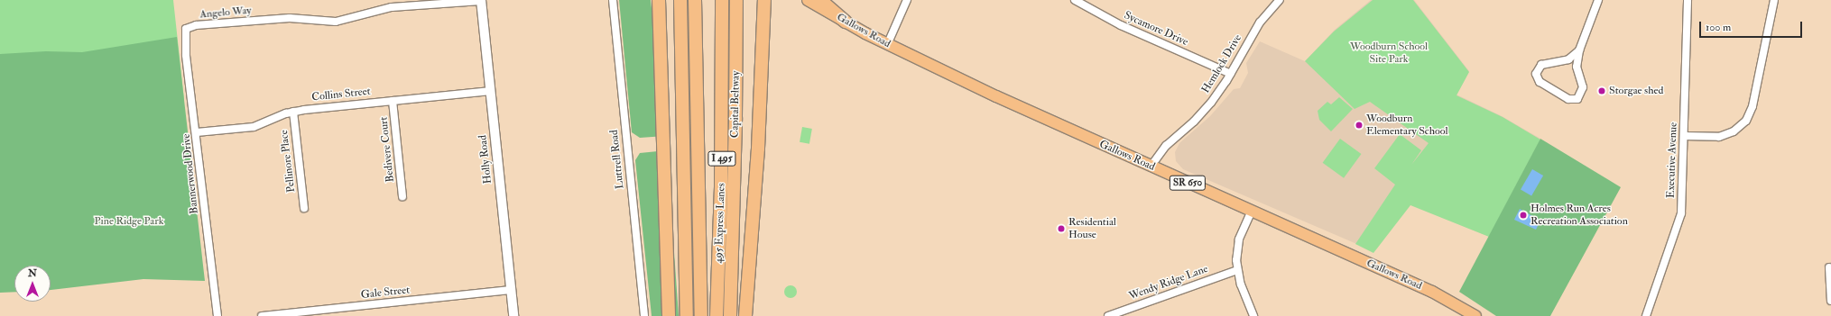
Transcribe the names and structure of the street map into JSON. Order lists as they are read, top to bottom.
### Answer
{
  "streets": {
    "highway": ["Capital Beltway", "I 495", "495 Express Lanes"],
    "main road": ["Gallows Road", "SR 650"],
    "street": [
      "Angelo Way",
      "Sycamore Drive",
      "Hemlock Drive",
      "Collins Street",
      "Bedivere Court",
      "Holly Road",
      "Luttrell Road",
      "Executive Avenue",
      "Pellinore Place",
      "Bannerwood Drive",
      "Wendy Ridge Lane",
      "Gale Street"
    ]
  },
  "crossings": [
    ["Angelo Way", "Holly Road"],
    ["Angelo Way", "Bannerwood Drive"],
    ["Sycamore Drive", "Hemlock Drive"],
    ["Gallows Road", "Hemlock Drive"],
    ["Collins Street", "Bedivere Court"],
    ["Collins Street", "Holly Road"],
    ["Collins Street", "Pellinore Place"],
    ["Collins Street", "Bannerwood Drive"],
    ["Holly Road", "Gale Street"]
  ],
  "parks": ["Woodburn School Site Park", "Pine Ridge Park"],
  "places": [
    "Storgae shed",
    "Woodburn Elementary School",
    "Holmes Run Acres Recreation Association",
    "Residential House"
  ],
  "scale_bar": "100 m",
  "north": "top"
}
